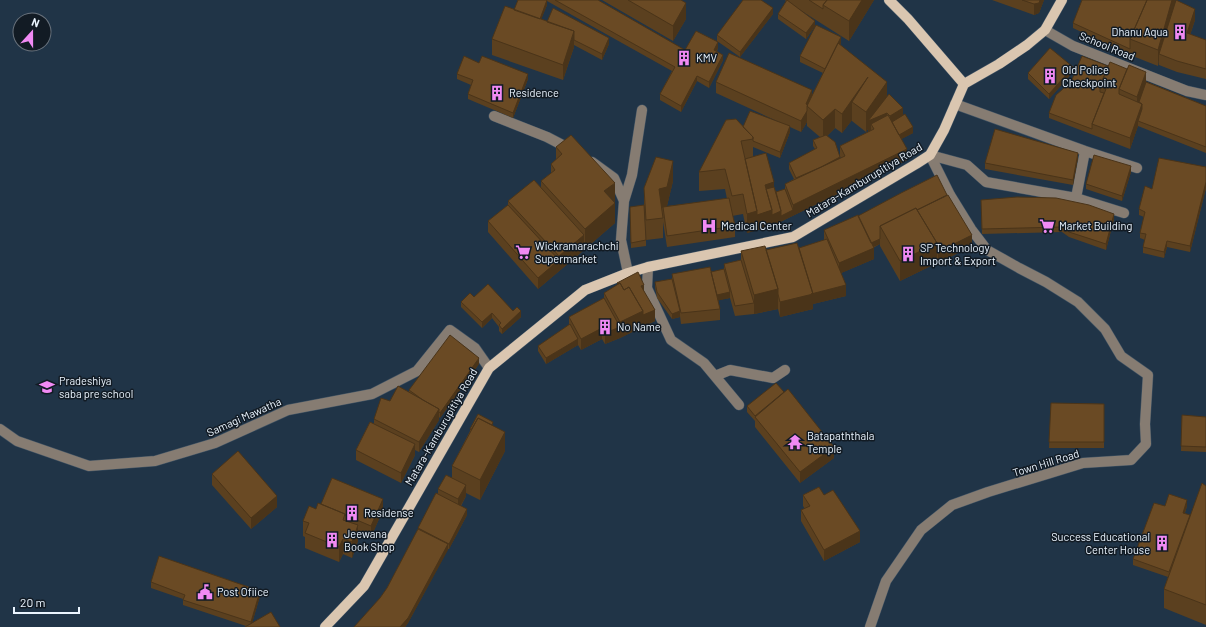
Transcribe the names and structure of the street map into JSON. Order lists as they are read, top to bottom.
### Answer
{
  "streets": {
    "main road": ["Matara-Kamburupitiya Road"],
    "street": ["School Road", "Samagi Mawatha", "Town Hill Road"]
  },
  "crossings": [
    ["Matara-Kamburupitiya Road", "Samagi Mawatha"],
    ["Matara-Kamburupitiya Road", "Town Hill Road"]
  ],
  "places": {
    "building": [
      "Dhanu Aqua",
      "KMV",
      "Old Police Checkpoint",
      "Residence",
      "SP Technology Import & Export",
      "No Name",
      "Residense",
      "Jeewana Book Shop",
      "Success Educational Center House"
    ],
    "hospital": ["Medical Center"],
    "supermarket": ["Market Building", "Wickramarachchi Supermarket"],
    "school or university": ["Pradeshiya saba pre school"],
    "temple": ["Batapaththala Temple"],
    "public building": ["Post Ofiice"]
  },
  "scale_bar": "20 m",
  "north": "top"
}
